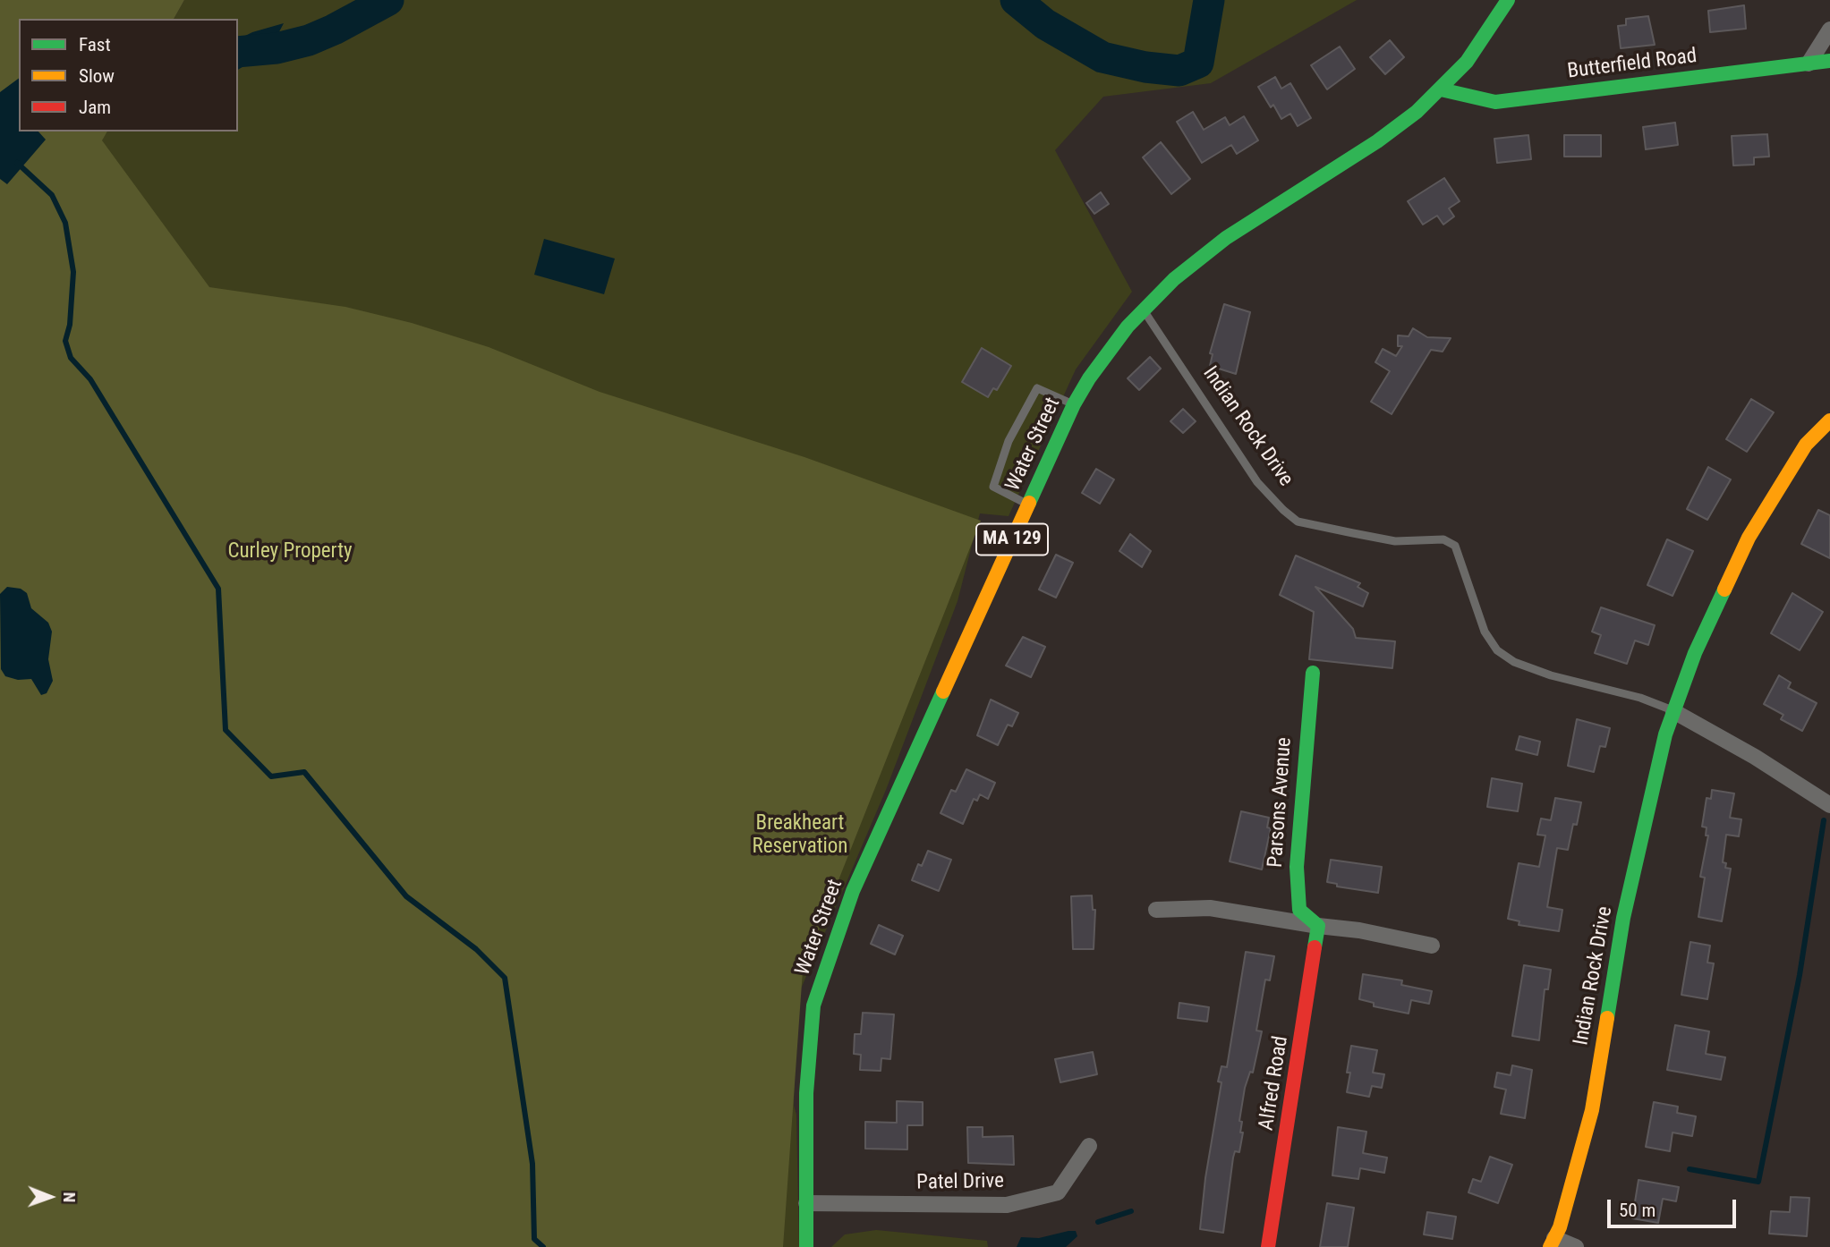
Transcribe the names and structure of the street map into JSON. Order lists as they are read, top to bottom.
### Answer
{
  "streets": {
    "street": [
      "Butterfield Road",
      "Indian Rock Drive",
      "Water Street",
      "MA 129",
      "Parsons Avenue",
      "Alfred Road",
      "Patel Drive"
    ]
  },
  "crossings": [
    ["Butterfield Road", "Water Street"],
    ["Indian Rock Drive", "Water Street"],
    ["Water Street", "Patel Drive"],
    ["Parsons Avenue", "Alfred Road"]
  ],
  "parks": ["Curley Property", "Breakheart Reservation"],
  "legend": ["Fast", "Slow", "Jam"],
  "scale_bar": "50 m",
  "north": "right"
}
